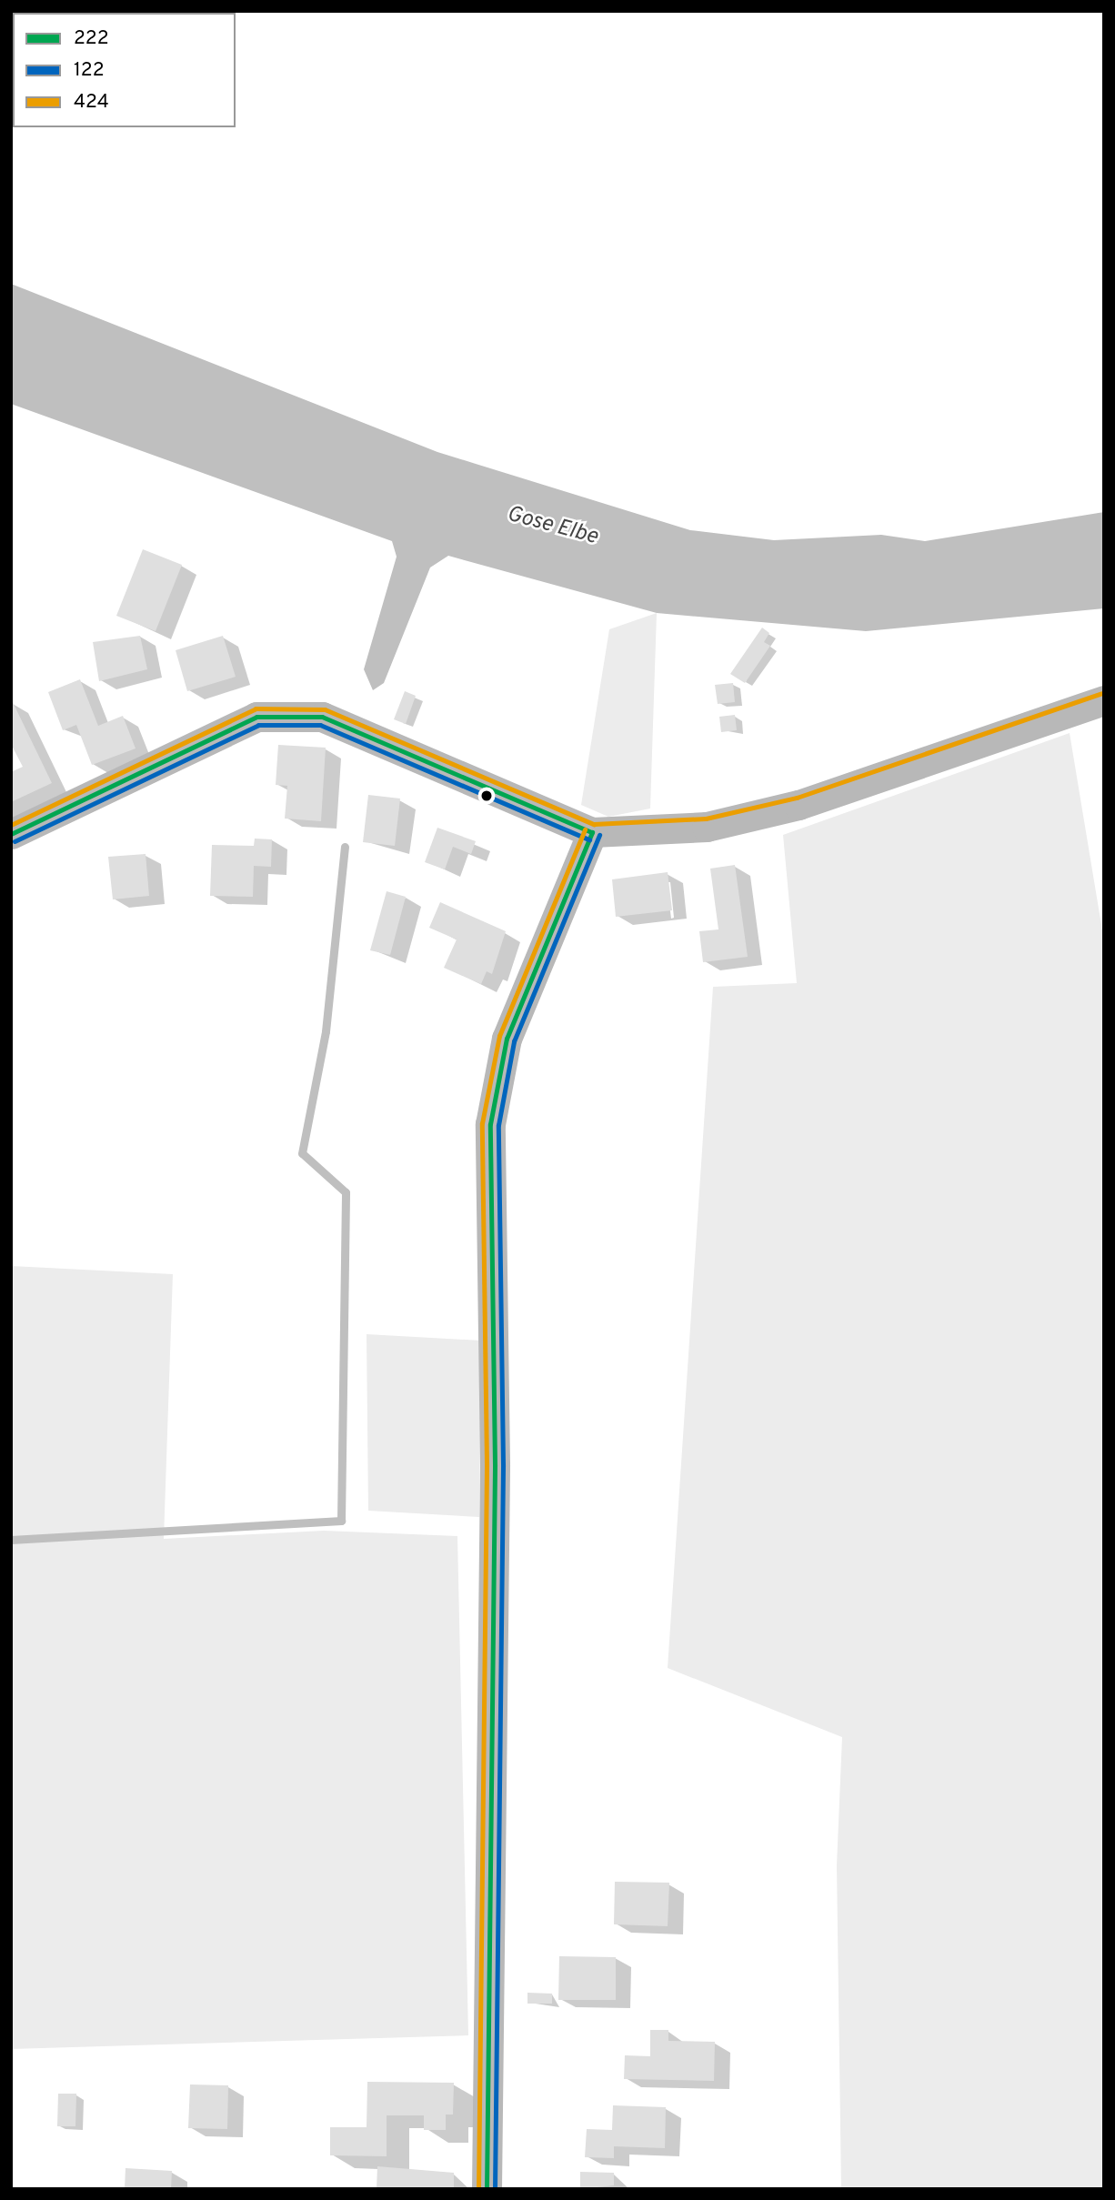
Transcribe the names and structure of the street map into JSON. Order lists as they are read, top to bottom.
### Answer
{
  "water": ["Gose Elbe"],
  "lines": ["transit line 424", "transit line 222", "transit line 122"],
  "legend": ["222", "122", "424"]
}
